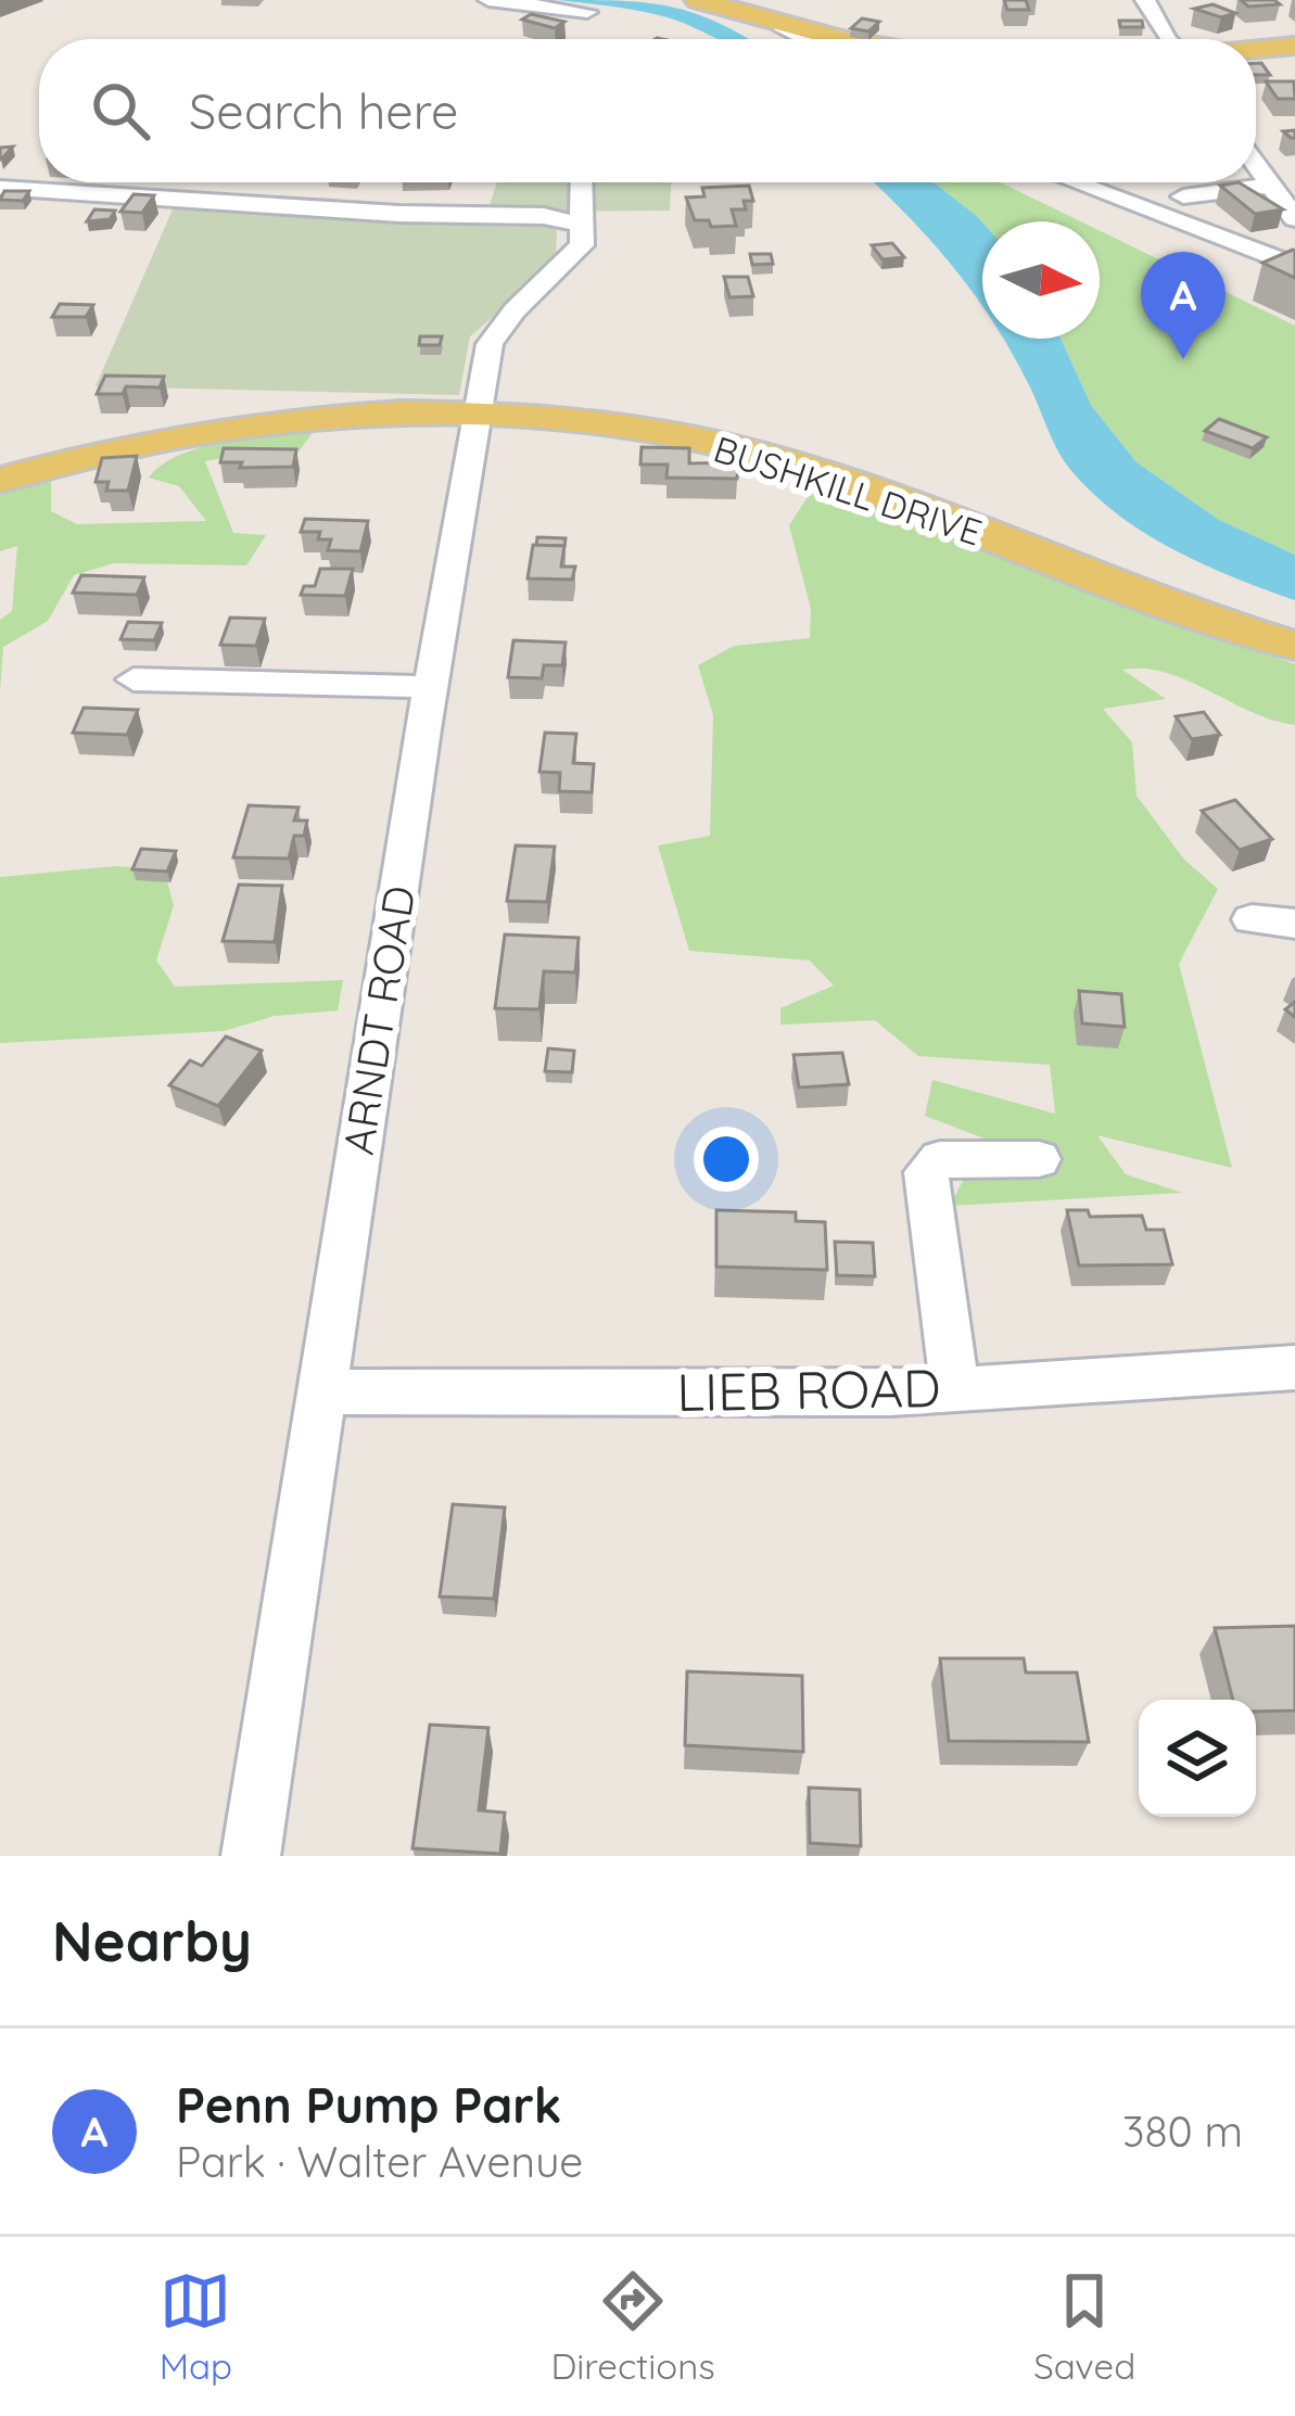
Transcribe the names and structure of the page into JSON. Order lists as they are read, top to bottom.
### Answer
{
  "streets": {
    "main road": ["BUSHKILL DRIVE"],
    "street": ["ARNDT ROAD", "LIEB ROAD"]
  },
  "crossings": [
    ["BUSHKILL DRIVE", "ARNDT ROAD"],
    ["ARNDT ROAD", "LIEB ROAD"]
  ],
  "north": "right",
  "page": {
    "search": "Search here",
    "pins": "A",
    "heading": "Nearby",
    "list": [
      {
        "mark": "A",
        "name": "Penn Pump Park",
        "note": "Park · Walter Avenue",
        "value": "380 m"
      }
    ],
    "nav": ["Map", "Directions", "Saved"]
  }
}
